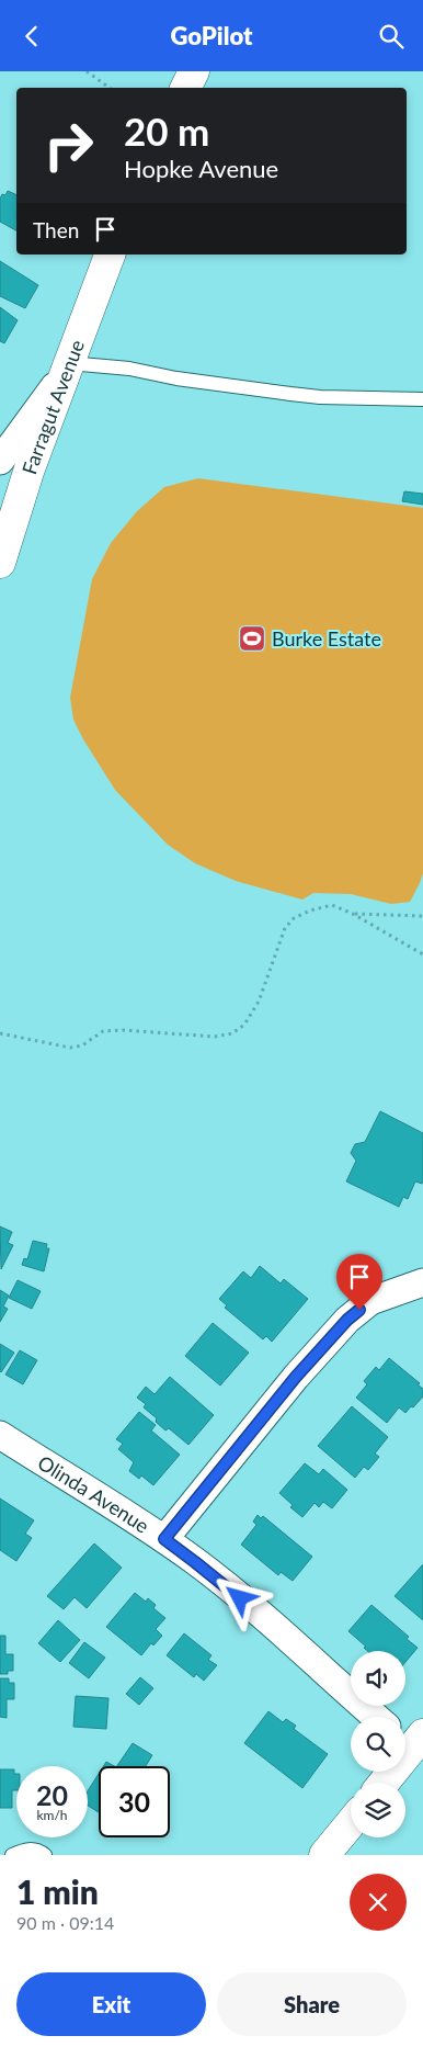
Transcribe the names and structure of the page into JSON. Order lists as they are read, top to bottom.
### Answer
{
  "streets": {
    "main road": ["Farragut Avenue"],
    "street": ["Olinda Avenue"]
  },
  "places": {
    "sports": ["Burke Estate"]
  },
  "page": {
    "header": "GoPilot",
    "turn": ["20 m", "Hopke Avenue"],
    "then": "Then",
    "speed": "20 km/h",
    "limit": "30",
    "heading": ["1 min", "90 m · 09:14"],
    "buttons": ["Exit", "Share"]
  }
}
